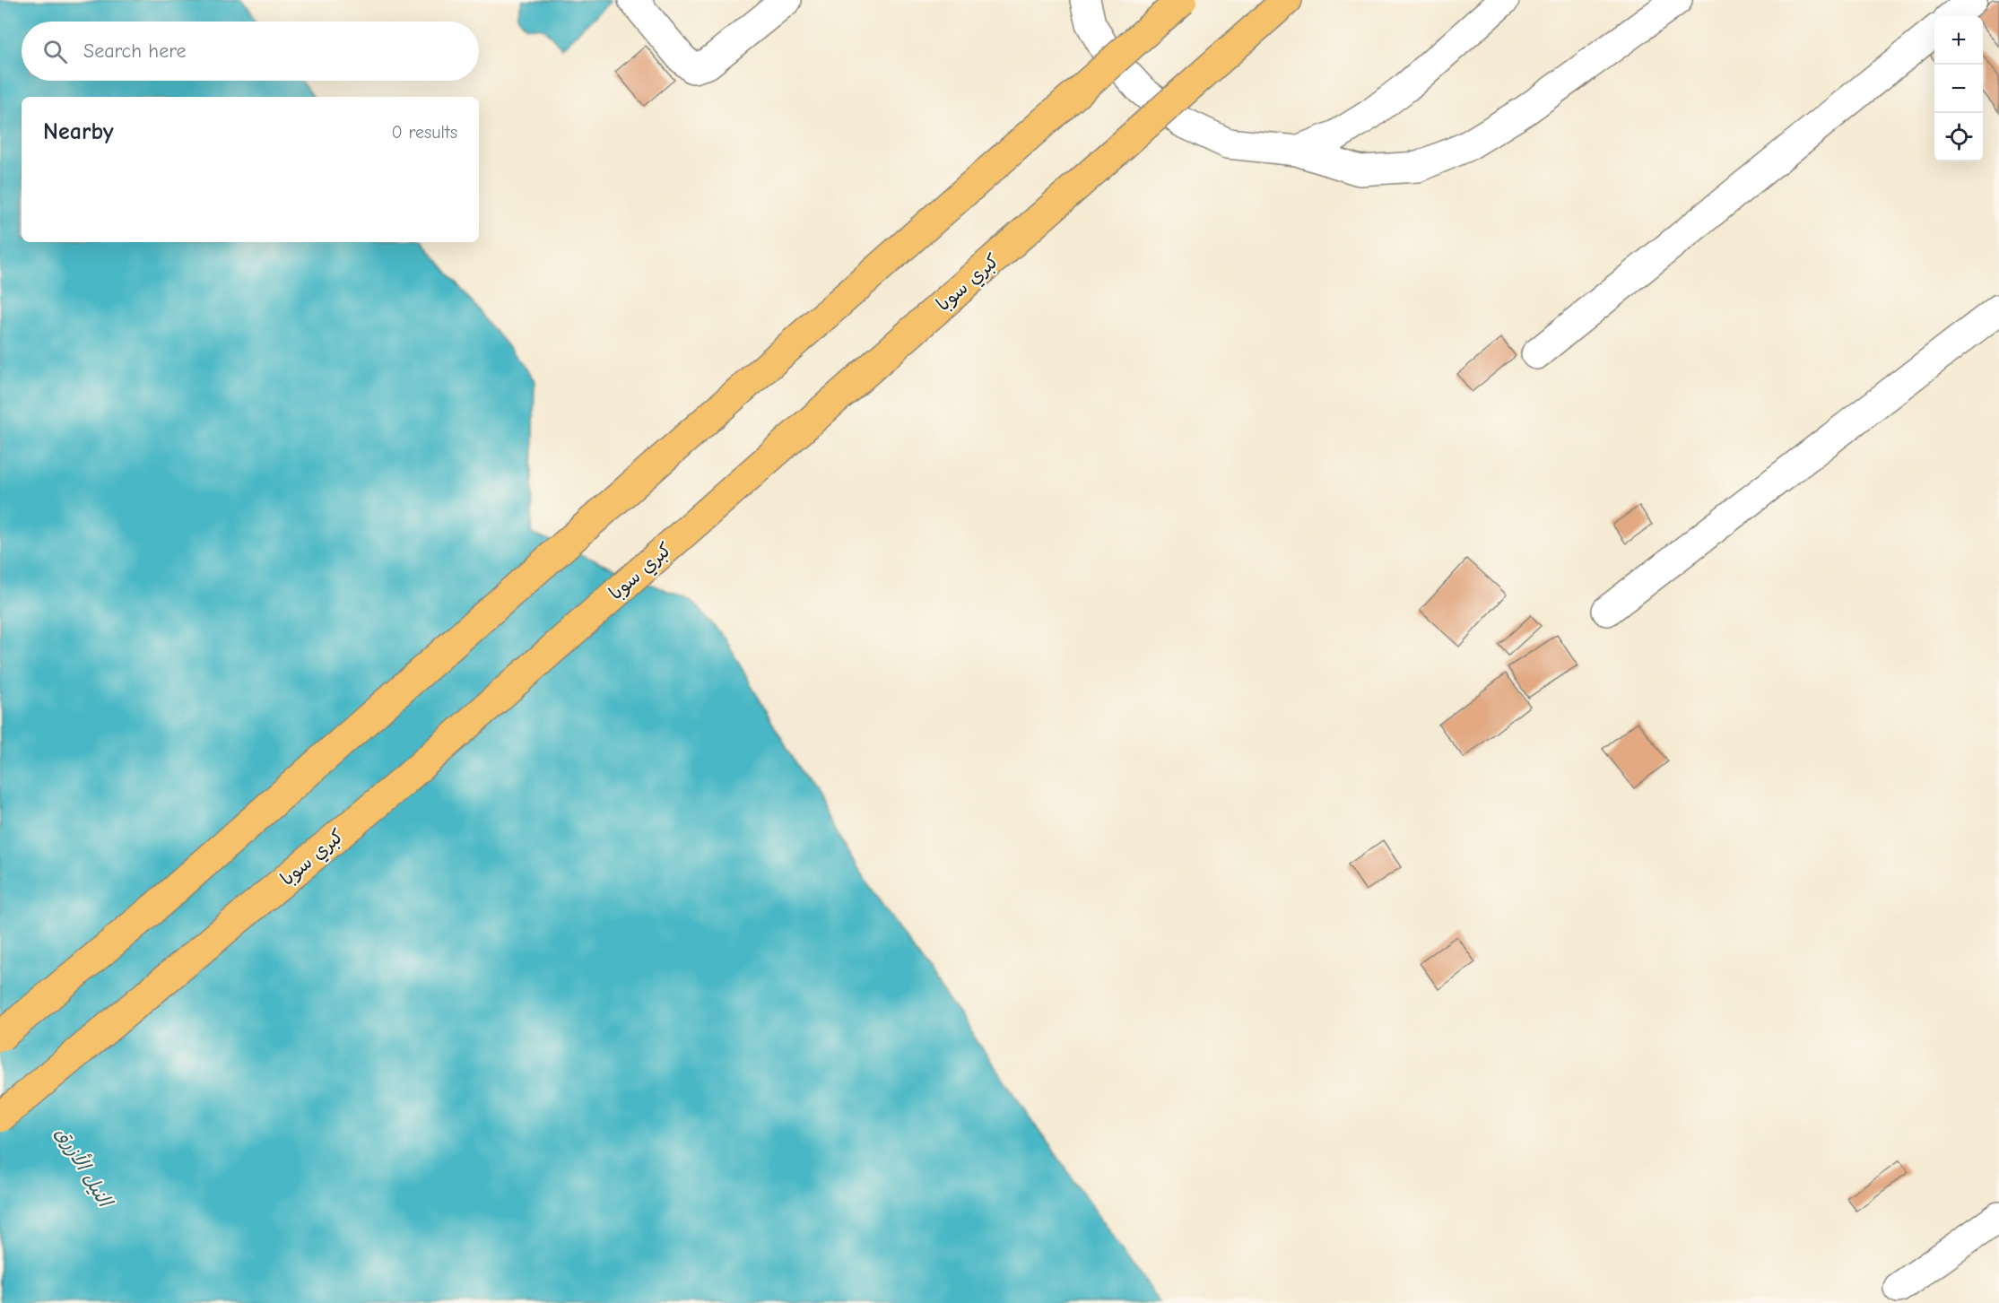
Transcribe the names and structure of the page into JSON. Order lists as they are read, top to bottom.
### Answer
{
  "streets": {
    "highway": ["كبري سوبا"]
  },
  "water": ["النيل الأزرق"],
  "page": {
    "map_buttons": ["+", "−"],
    "search": "Search here",
    "heading": ["Nearby", "0 results"]
  }
}
